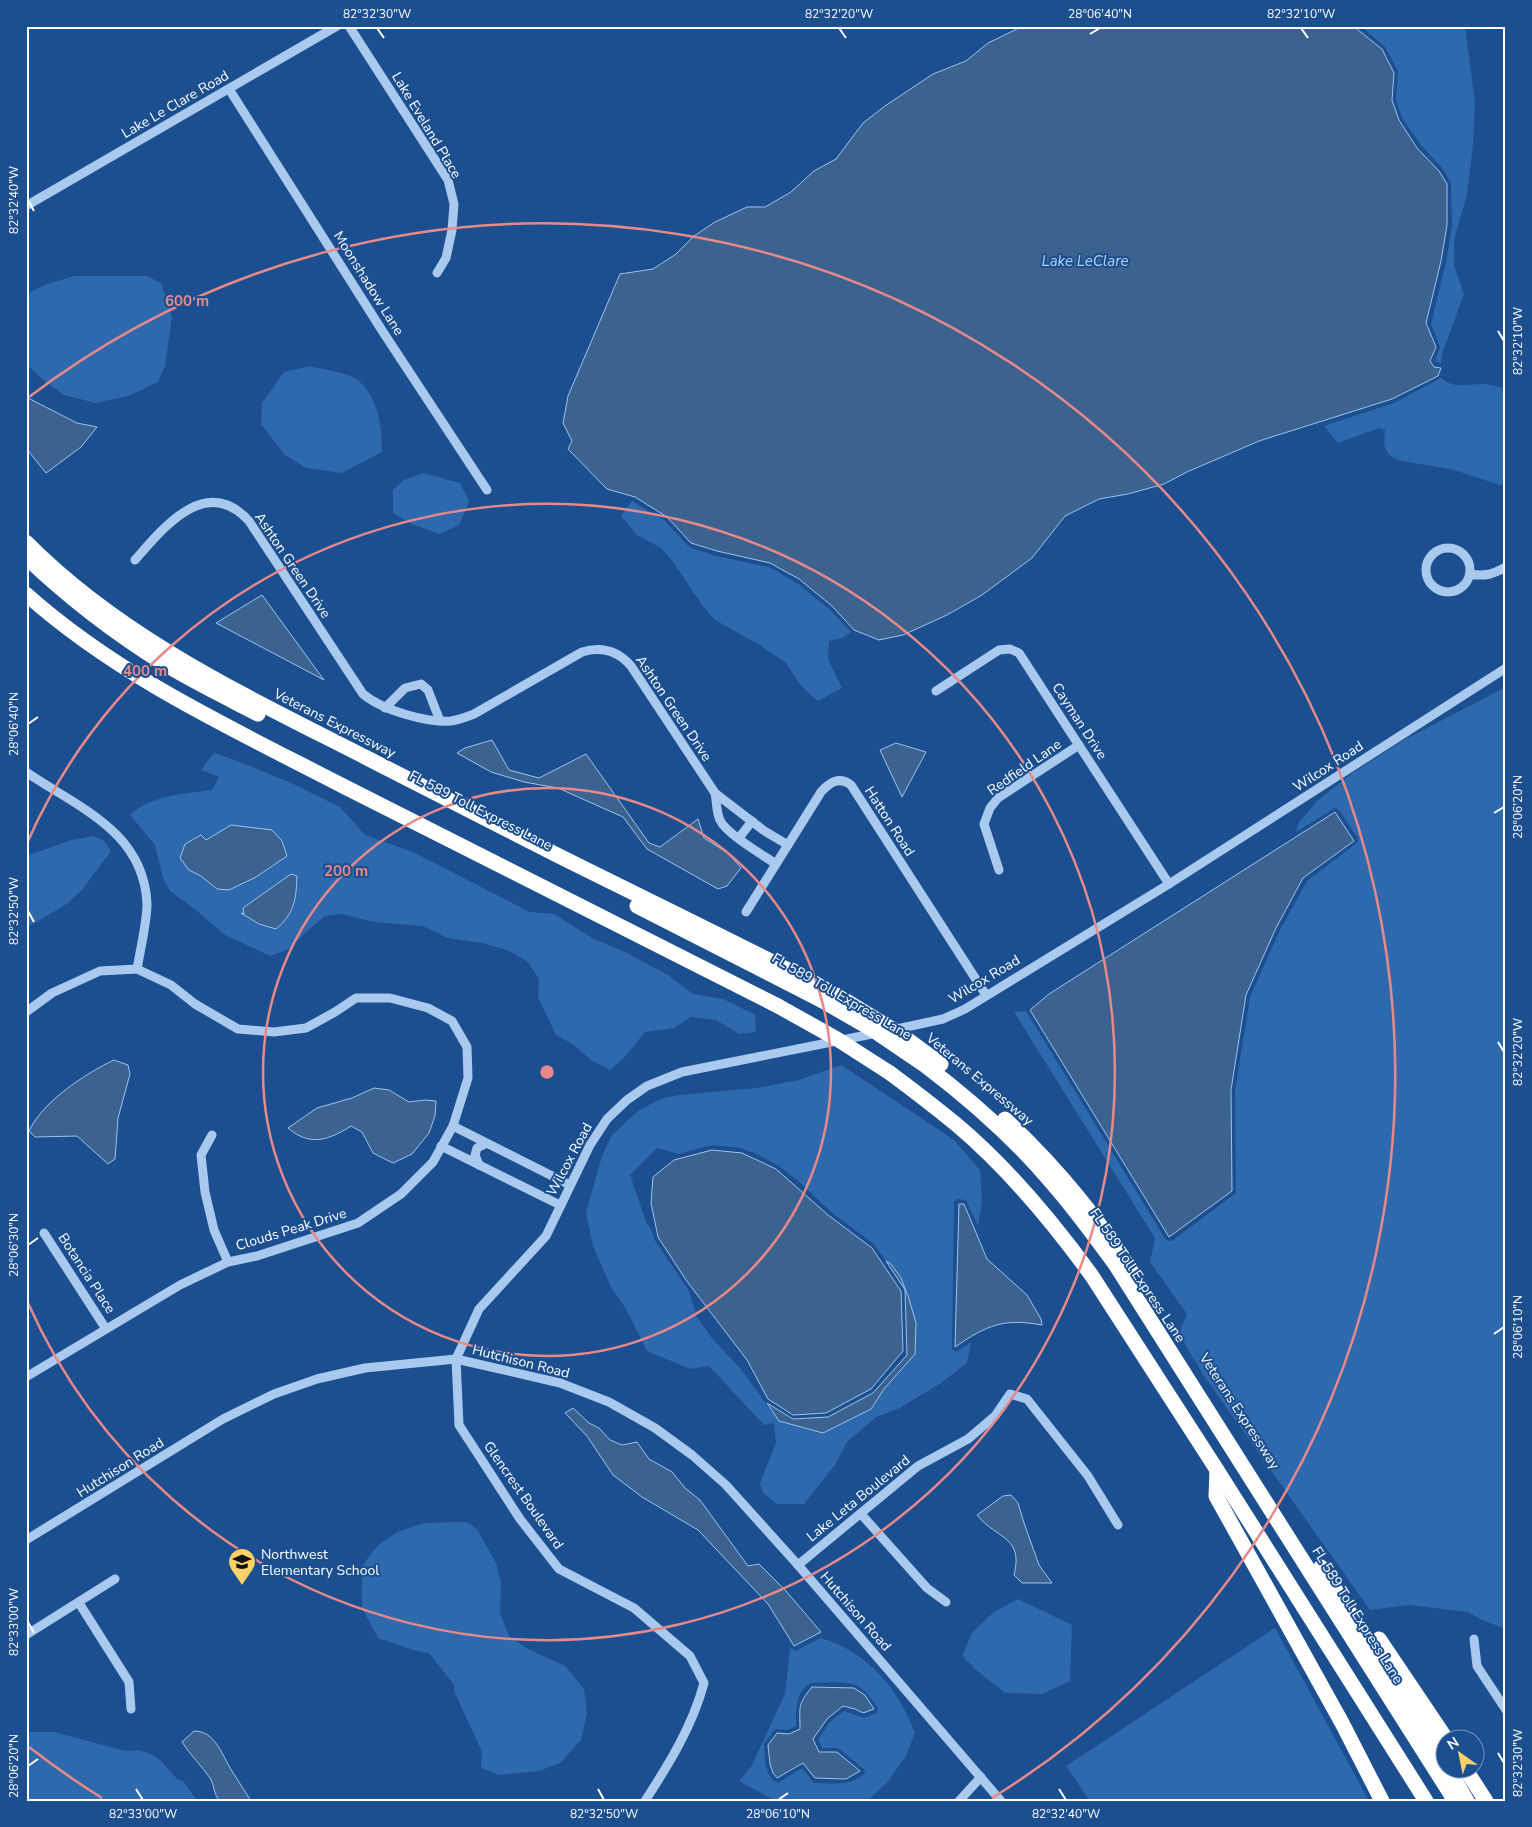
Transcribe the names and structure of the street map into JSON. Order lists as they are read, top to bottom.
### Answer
{
  "streets": {
    "highway": ["Veterans Expressway", "FL 589 Toll Express Lane"],
    "street": [
      "Lake Le Clare Road",
      "Lake Eveland Place",
      "Moonshadow Lane",
      "Ashton Green Drive",
      "Cayman Drive",
      "Wilcox Road",
      "Redfield Lane",
      "Hatton Road",
      "Clouds Peak Drive",
      "Botancia Place",
      "Hutchison Road",
      "Glencrest Boulevard",
      "Lake Leta Boulevard"
    ]
  },
  "crossings": [
    ["Lake Le Clare Road", "Moonshadow Lane"],
    ["Ashton Green Drive", "Hatton Road"],
    ["Cayman Drive", "Wilcox Road"],
    ["Cayman Drive", "Redfield Lane"],
    ["Veterans Expressway", "FL 589 Toll Express Lane"],
    ["Wilcox Road", "Hatton Road"],
    ["Wilcox Road", "Hutchison Road"],
    ["Wilcox Road", "Glencrest Boulevard"],
    ["Clouds Peak Drive", "Botancia Place"],
    ["Hutchison Road", "Glencrest Boulevard"],
    ["Hutchison Road", "Lake Leta Boulevard"]
  ],
  "water": ["Lake LeClare"],
  "places": {
    "school or university": ["Northwest Elementary School"]
  },
  "north": "top left",
  "coordinates": [
    "82°32'30\"W",
    "82°32'20\"W",
    "28°06'40\"N",
    "82°32'10\"W",
    "82°32'40\"W",
    "28°06'20\"N",
    "82°32'50\"W",
    "28°06'30\"N",
    "28°06'10\"N",
    "82°33'00\"W"
  ],
  "rings": ["600 m", "400 m", "200 m"]
}
